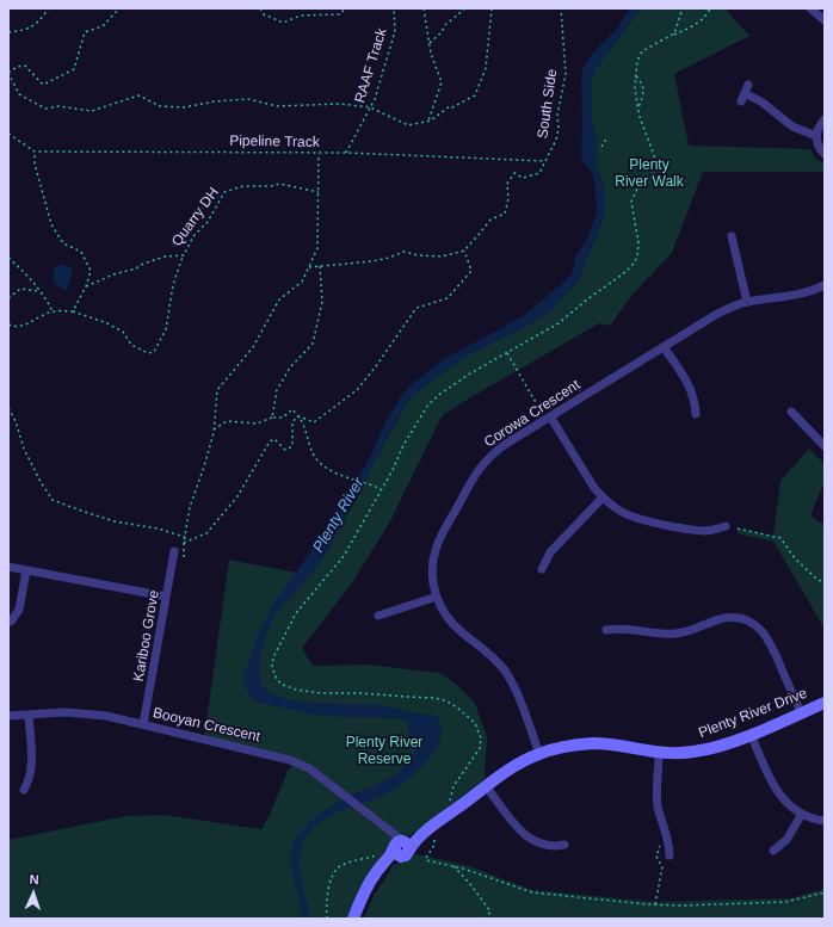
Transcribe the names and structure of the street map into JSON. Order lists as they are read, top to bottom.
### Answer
{
  "streets": {
    "street": [
      "Corowa Crescent",
      "Kariboo Grove",
      "Plenty River Drive",
      "Booyan Crescent"
    ],
    "path": [
      "RAAF Track",
      "South Side",
      "Pipeline Track",
      "Quarry DH"
    ]
  },
  "crossings": [
    ["RAAF Track", "Pipeline Track"],
    ["South Side", "Pipeline Track"],
    ["Corowa Crescent", "Plenty River Drive"],
    ["Kariboo Grove", "Booyan Crescent"],
    ["Plenty River Drive", "Booyan Crescent"]
  ],
  "water": ["Plenty River"],
  "parks": ["Plenty River Walk", "Plenty River Reserve"],
  "north": "top"
}
